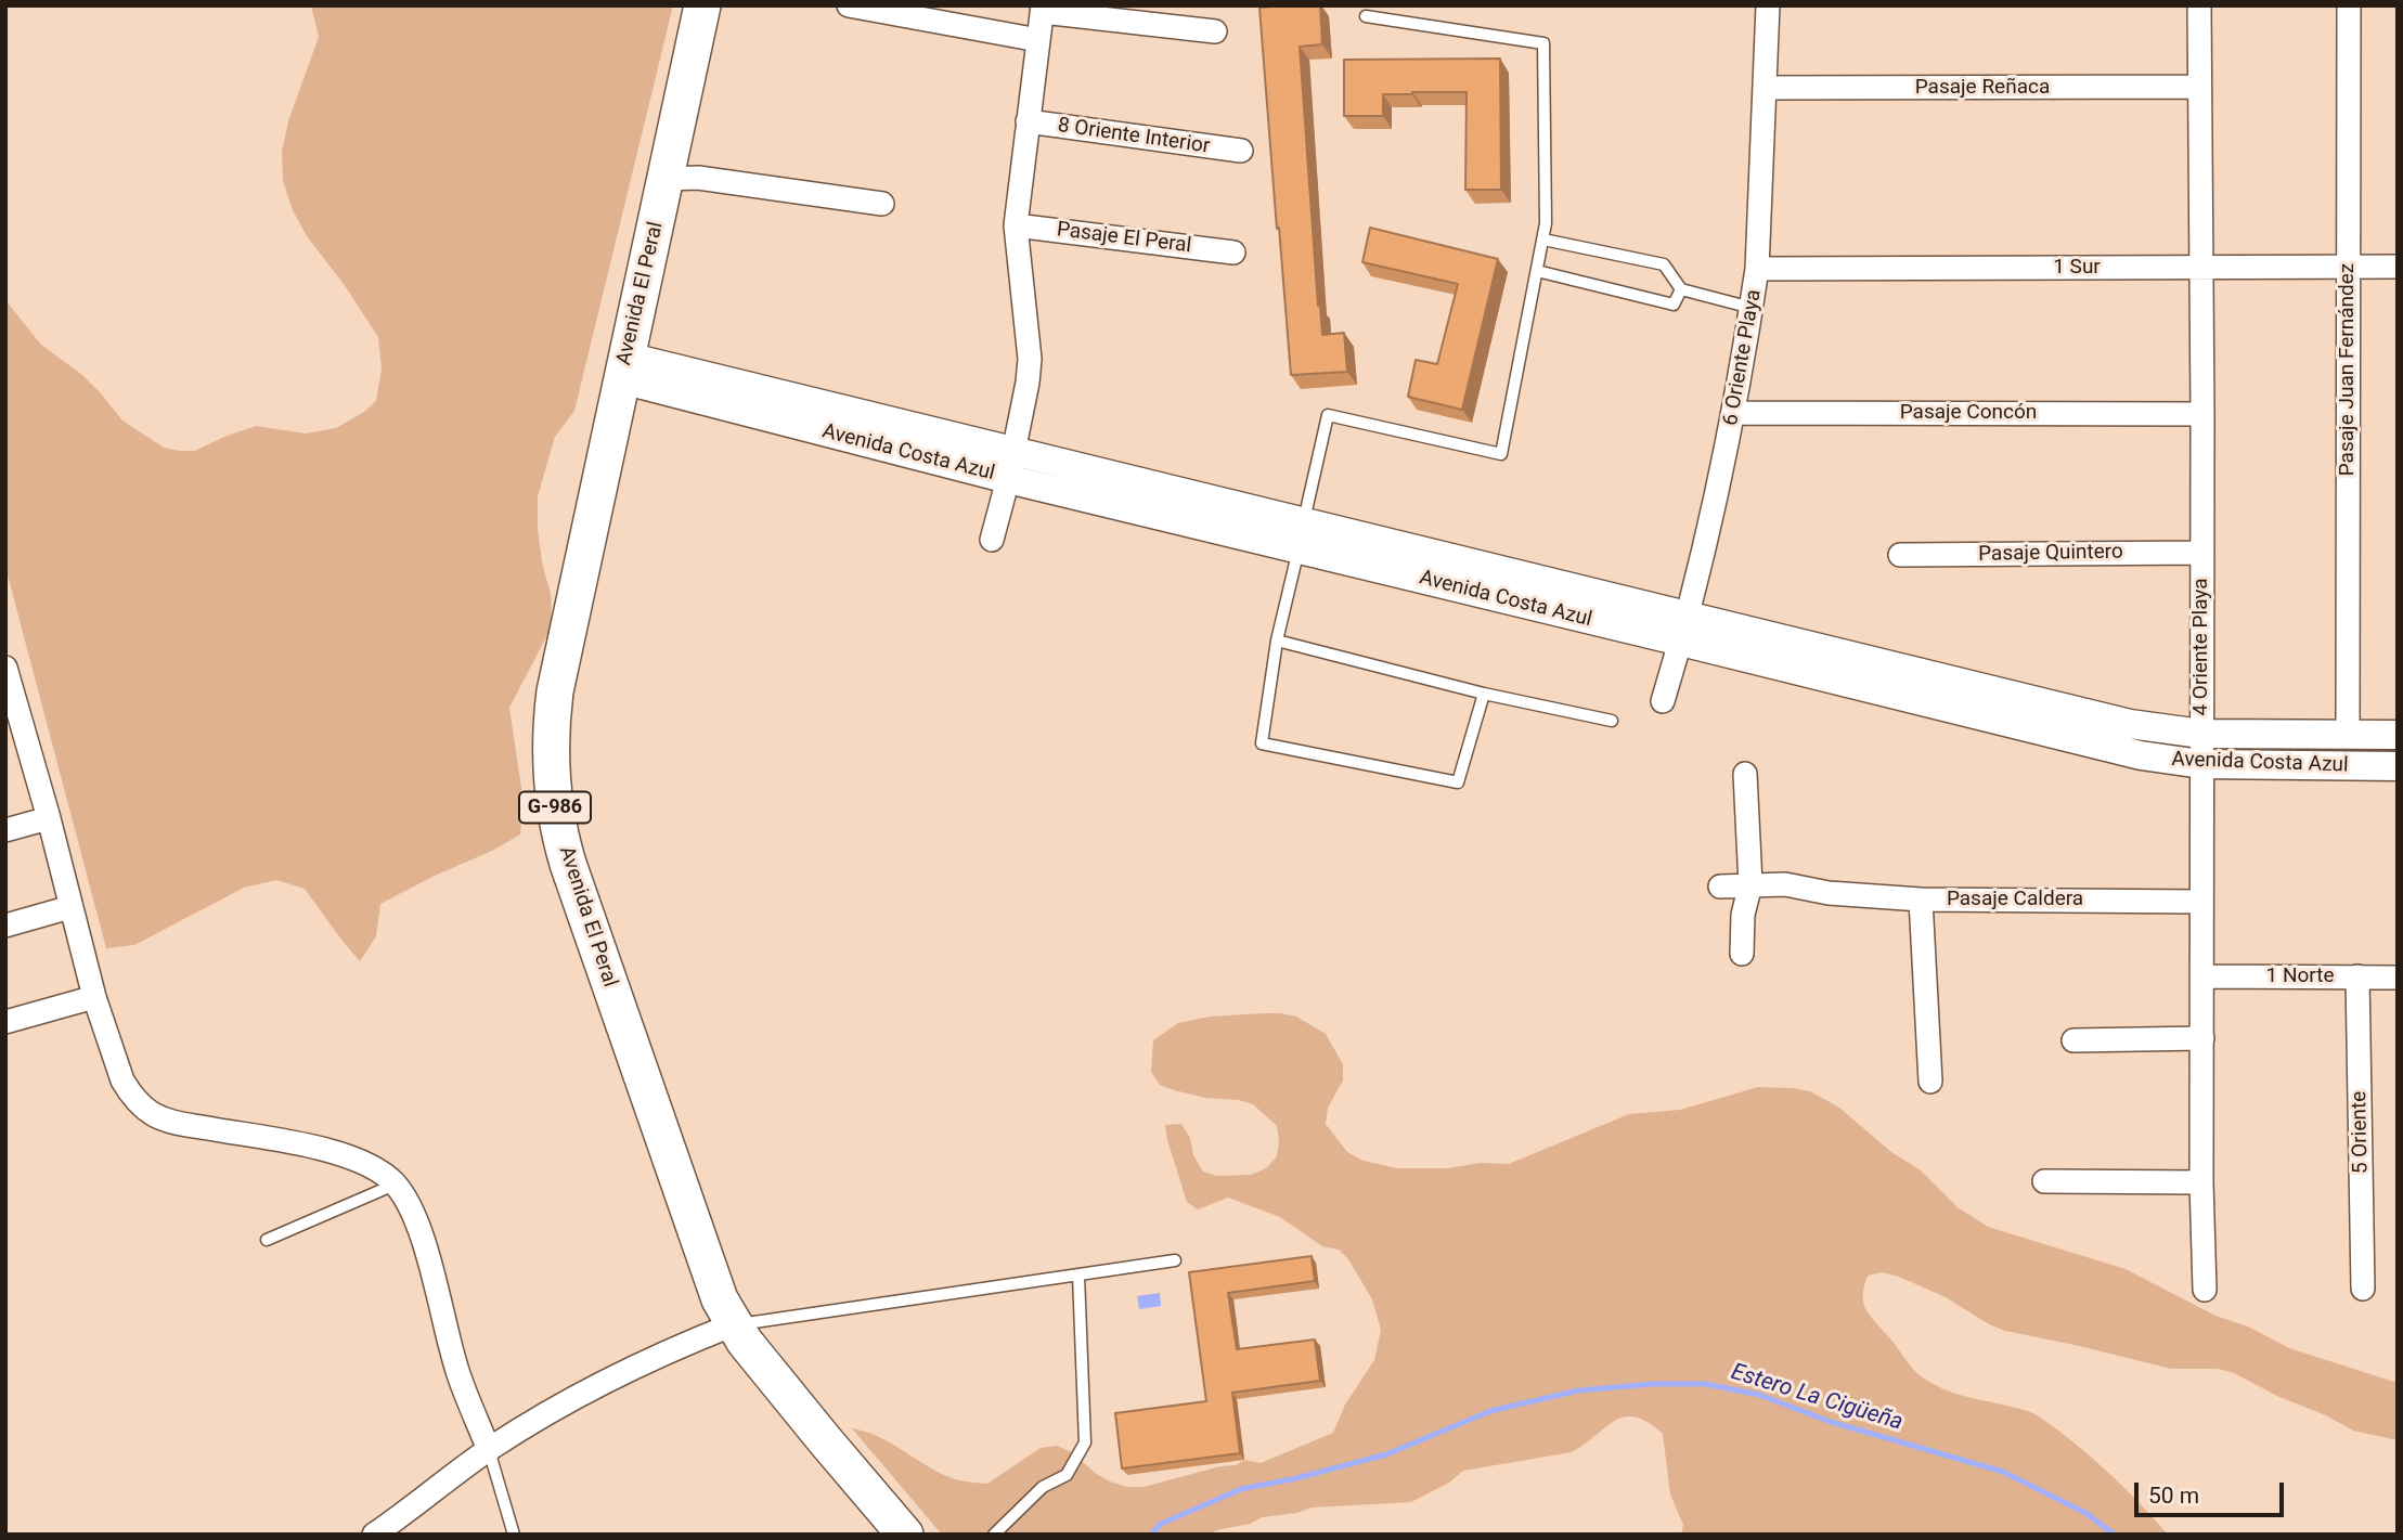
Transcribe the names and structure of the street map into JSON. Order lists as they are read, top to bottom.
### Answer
{
  "streets": {
    "main road": ["Avenida El Peral", "G-986"],
    "street": [
      "Pasaje Reñaca",
      "8 Oriente Interior",
      "Pasaje El Peral",
      "1 Sur",
      "6 Oriente Playa",
      "Pasaje Juan Fernández",
      "Pasaje Concón",
      "Avenida Costa Azul",
      "Pasaje Quintero",
      "4 Oriente Playa",
      "Pasaje Caldera",
      "1 Norte",
      "5 Oriente"
    ]
  },
  "crossings": [
    ["Pasaje Reñaca", "6 Oriente Playa"],
    ["Pasaje Reñaca", "4 Oriente Playa"],
    ["1 Sur", "6 Oriente Playa"],
    ["1 Sur", "Pasaje Juan Fernández"],
    ["1 Sur", "4 Oriente Playa"],
    ["Avenida El Peral", "Avenida Costa Azul"],
    ["6 Oriente Playa", "Pasaje Concón"],
    ["6 Oriente Playa", "Avenida Costa Azul"],
    ["Pasaje Juan Fernández", "Avenida Costa Azul"],
    ["Pasaje Concón", "4 Oriente Playa"],
    ["Avenida Costa Azul", "4 Oriente Playa"],
    ["Pasaje Quintero", "4 Oriente Playa"],
    ["4 Oriente Playa", "Pasaje Caldera"],
    ["4 Oriente Playa", "1 Norte"],
    ["1 Norte", "5 Oriente"]
  ],
  "water": ["Estero La Cigüeña"],
  "scale_bar": "50 m"
}
